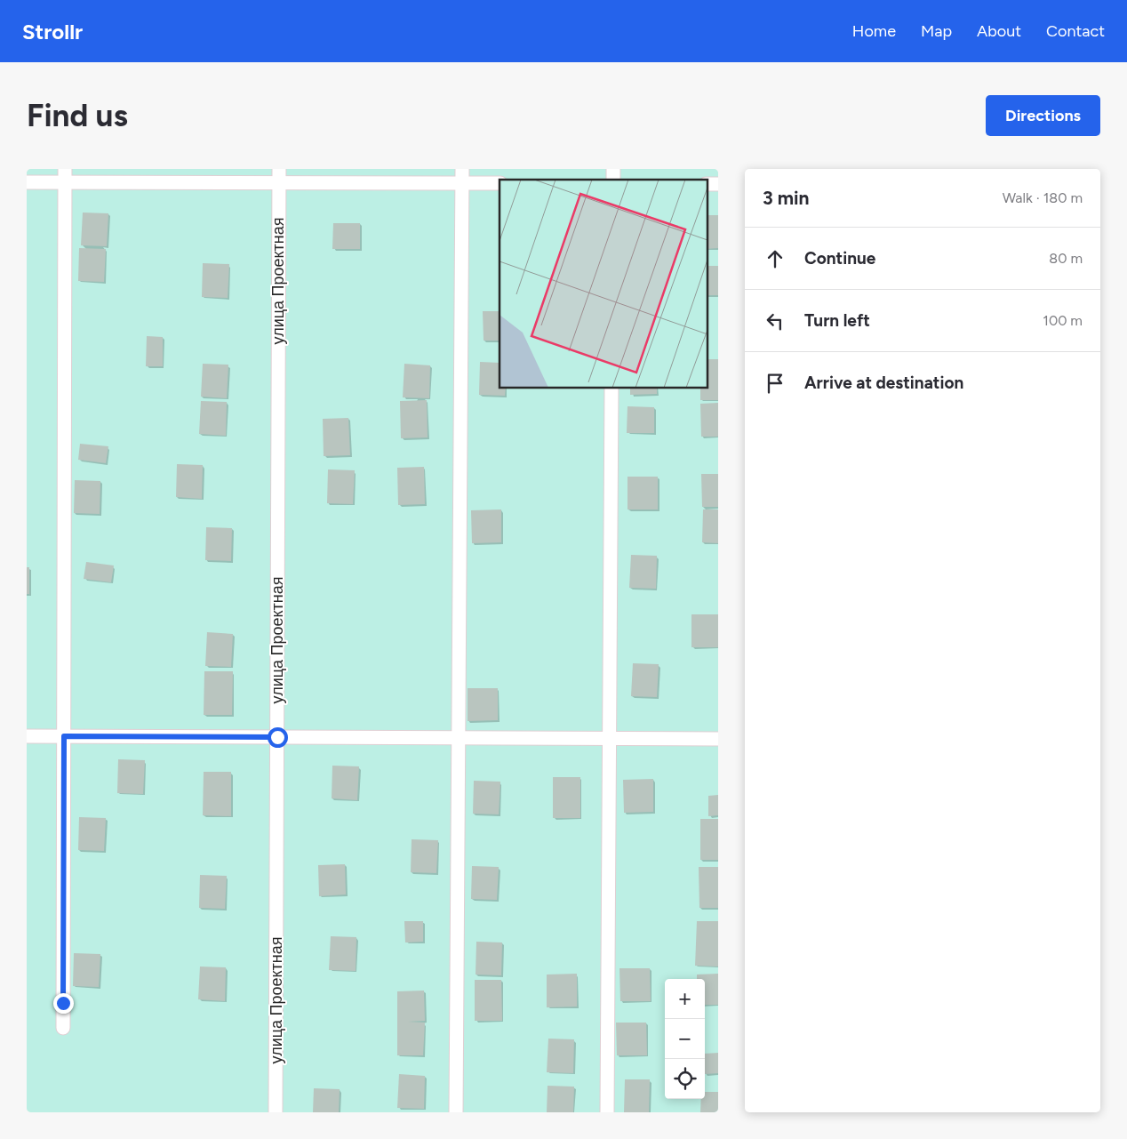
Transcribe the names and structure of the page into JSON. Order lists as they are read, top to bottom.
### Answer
{
  "streets": {
    "street": ["улица Проектная"]
  },
  "page": {
    "header": "Strollr",
    "nav": [
      "Home",
      "Map",
      "About",
      "Contact"
    ],
    "buttons": "Directions",
    "title": "Find us",
    "heading": ["3 min", "Walk · 180 m"],
    "list": [
      ["Continue", "80 m"],
      ["Turn left", "100 m"],
      "Arrive at destination"
    ],
    "map_buttons": ["+", "−"]
  }
}
